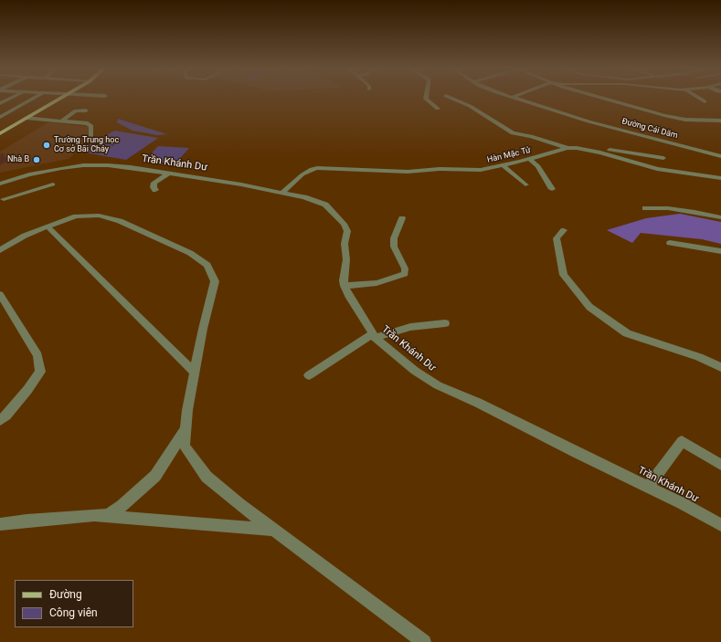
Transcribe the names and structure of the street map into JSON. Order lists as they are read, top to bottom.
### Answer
{
  "streets": {
    "street": ["Đường Cái Dăm", "Hàn Mặc Tử", "Trần Khánh Dư"]
  },
  "crossings": [
    ["Hàn Mặc Tử", "Trần Khánh Dư"]
  ],
  "places": ["Trường Trung học Cơ sở Bãi Cháy", "Nhà B"],
  "legend": ["Đường", "Công viên"]
}
